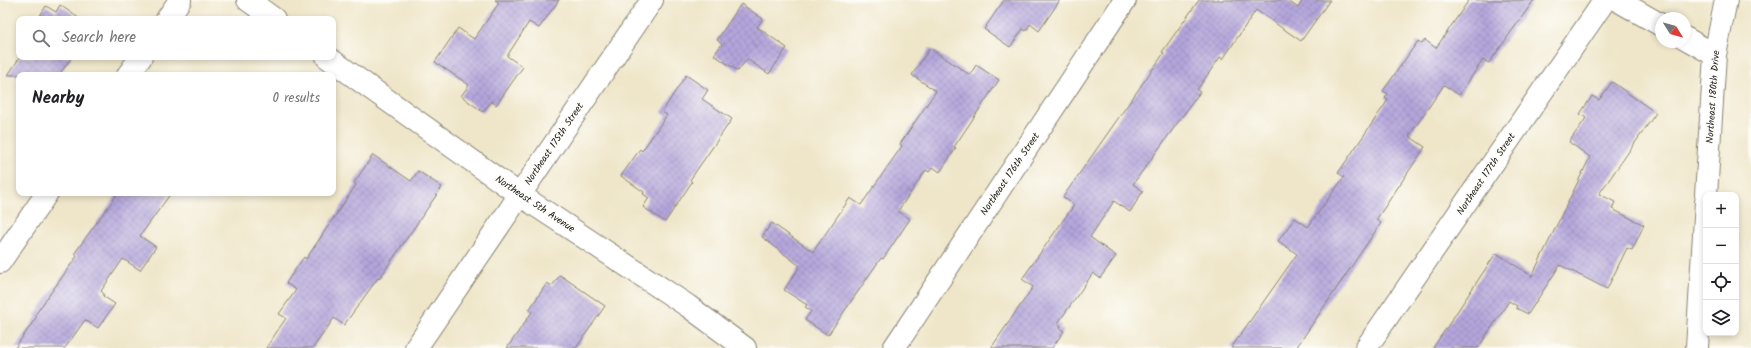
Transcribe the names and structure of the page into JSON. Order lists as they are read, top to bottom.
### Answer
{
  "streets": {
    "street": [
      "Northeast 180th Drive",
      "Northeast 175th Street",
      "Northeast 176th Street",
      "Northeast 177th Street",
      "Northeast 5th Avenue"
    ]
  },
  "crossings": [
    ["Northeast 175th Street", "Northeast 5th Avenue"]
  ],
  "north": "bottom right",
  "page": {
    "search": "Search here",
    "heading": ["Nearby", "0 results"],
    "map_buttons": ["+", "−"]
  }
}
